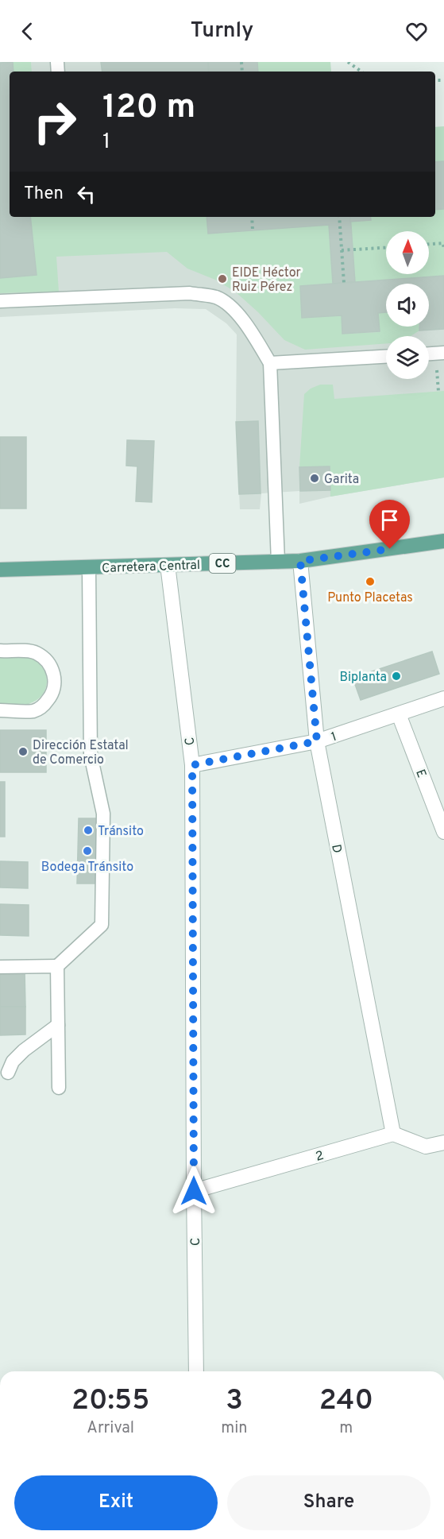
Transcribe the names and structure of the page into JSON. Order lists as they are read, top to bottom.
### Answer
{
  "streets": {
    "main road": ["CC", "Carretera Central"],
    "street": [
      "1",
      "C",
      "E",
      "D",
      "2"
    ]
  },
  "crossings": [
    ["Carretera Central", "C"],
    ["Carretera Central", "D"],
    ["1", "C"],
    ["1", "E"],
    ["1", "D"],
    ["C", "2"],
    ["D", "2"]
  ],
  "places": [
    "EIDE Héctor Ruiz Pérez",
    "Garita",
    "Punto Placetas",
    "Biplanta",
    "Dirección Estatal de Comercio",
    "Tránsito",
    "Bodega Tránsito"
  ],
  "north": "top",
  "page": {
    "header": "Turnly",
    "turn": ["120 m", "1"],
    "then": "Then",
    "eta": [
      "20:55",
      "Arrival",
      "3",
      "min",
      "240",
      "m"
    ],
    "buttons": ["Exit", "Share"]
  }
}
